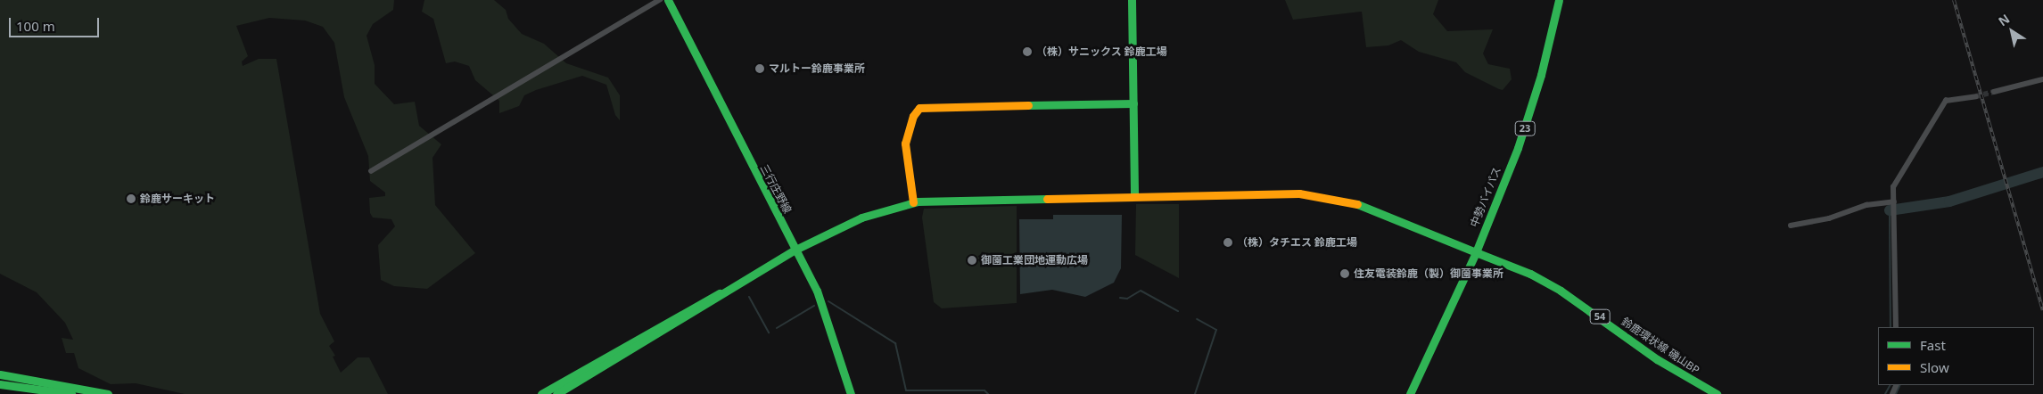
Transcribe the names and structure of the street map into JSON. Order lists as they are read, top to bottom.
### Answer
{
  "streets": {
    "main road": [
      "23",
      "三行庄野線",
      "中勢バイパス",
      "54",
      "鈴鹿環状線 磯山BP"
    ]
  },
  "crossings": [
    ["三行庄野線", "鈴鹿環状線 磯山BP"],
    ["中勢バイパス", "鈴鹿環状線 磯山BP"]
  ],
  "places": [
    "（株）サニックス 鈴鹿工場",
    "マルトー鈴鹿事業所",
    "鈴鹿サーキット",
    "（株）タチエス 鈴鹿工場",
    "御薗工業団地運動広場",
    "住友電装鈴鹿（製）御薗事業所"
  ],
  "legend": ["Fast", "Slow"],
  "scale_bar": "100 m",
  "north": "top left"
}
